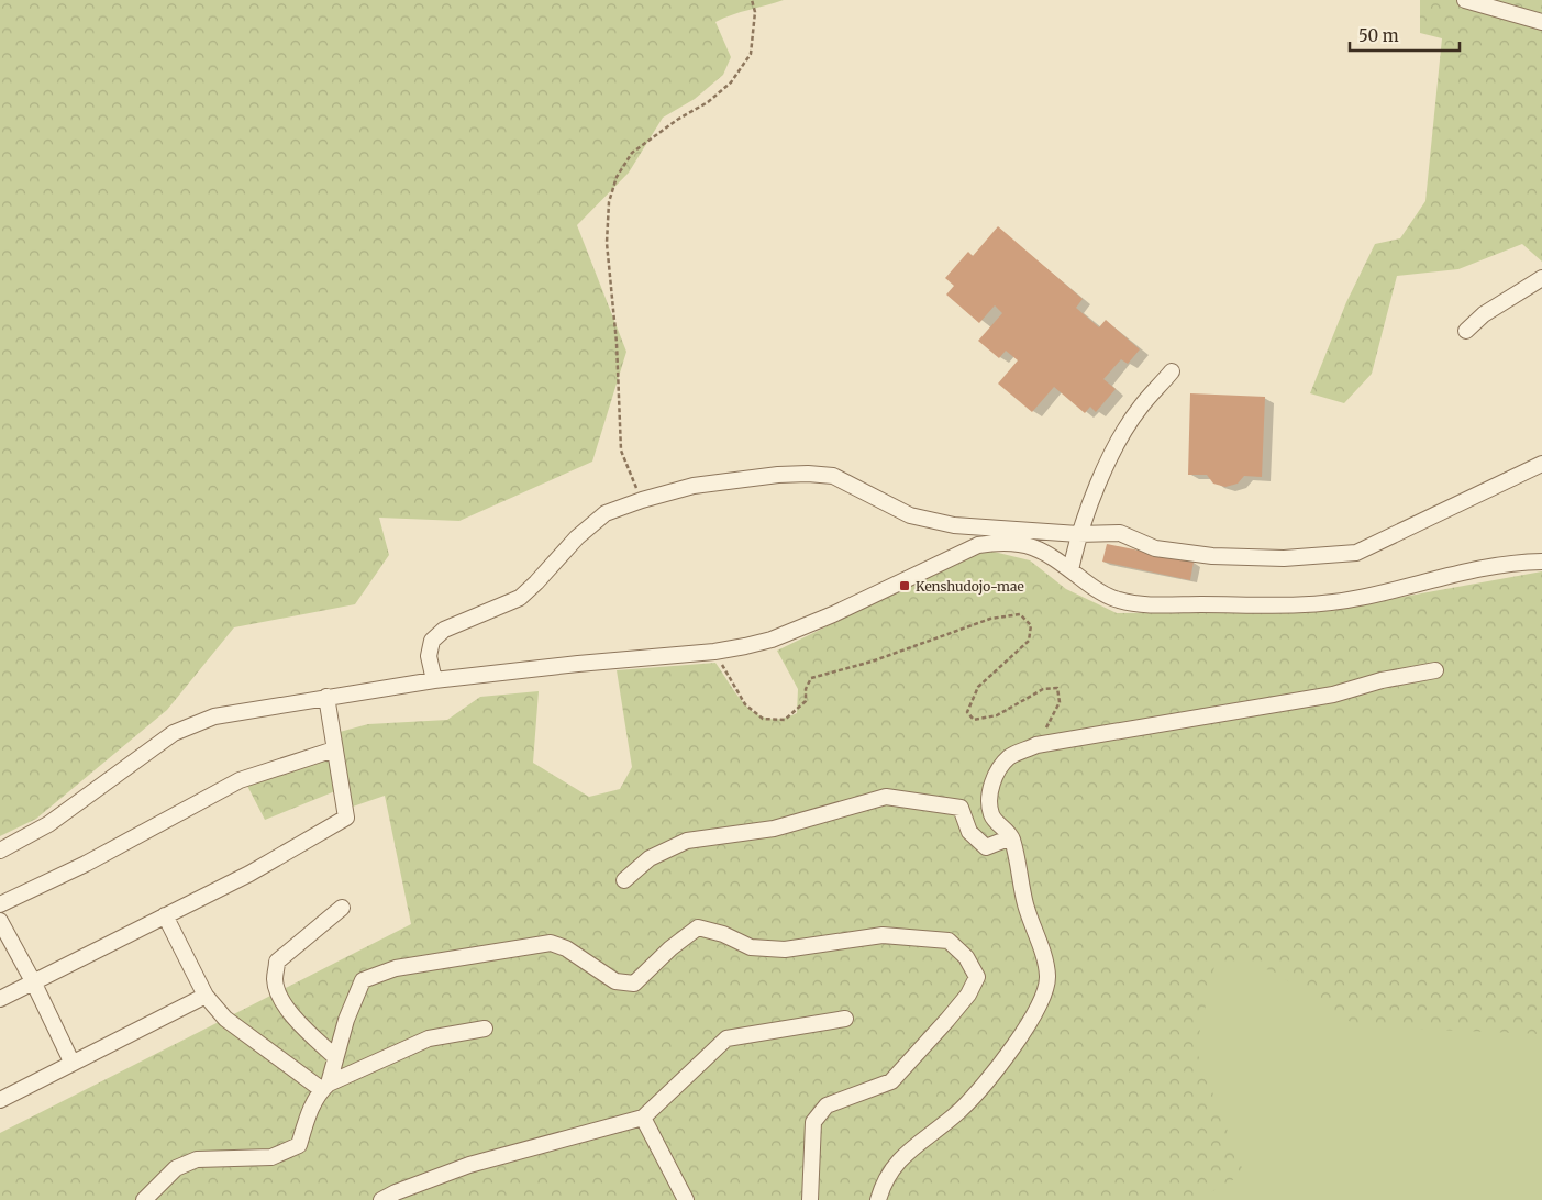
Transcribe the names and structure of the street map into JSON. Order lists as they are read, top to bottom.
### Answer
{
  "places": {
    "transit": ["Kenshudojo-mae"]
  },
  "scale_bar": "50 m"
}
